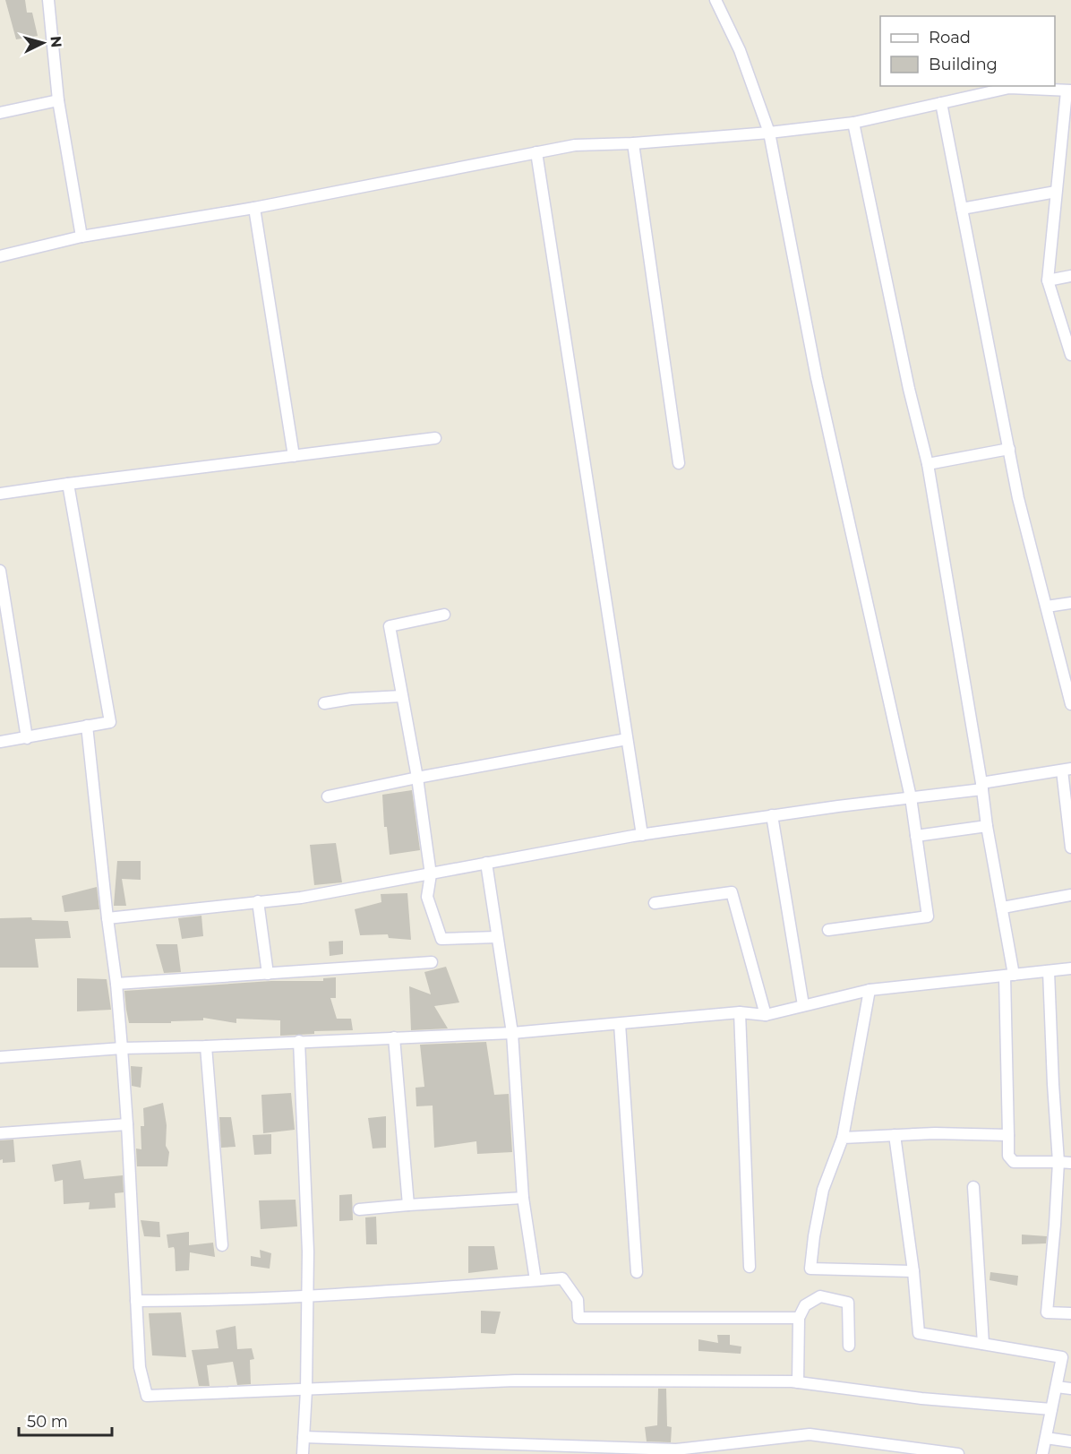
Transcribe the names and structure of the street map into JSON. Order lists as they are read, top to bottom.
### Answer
{
  "legend": ["Road", "Building"],
  "scale_bar": "50 m",
  "north": "right"
}
